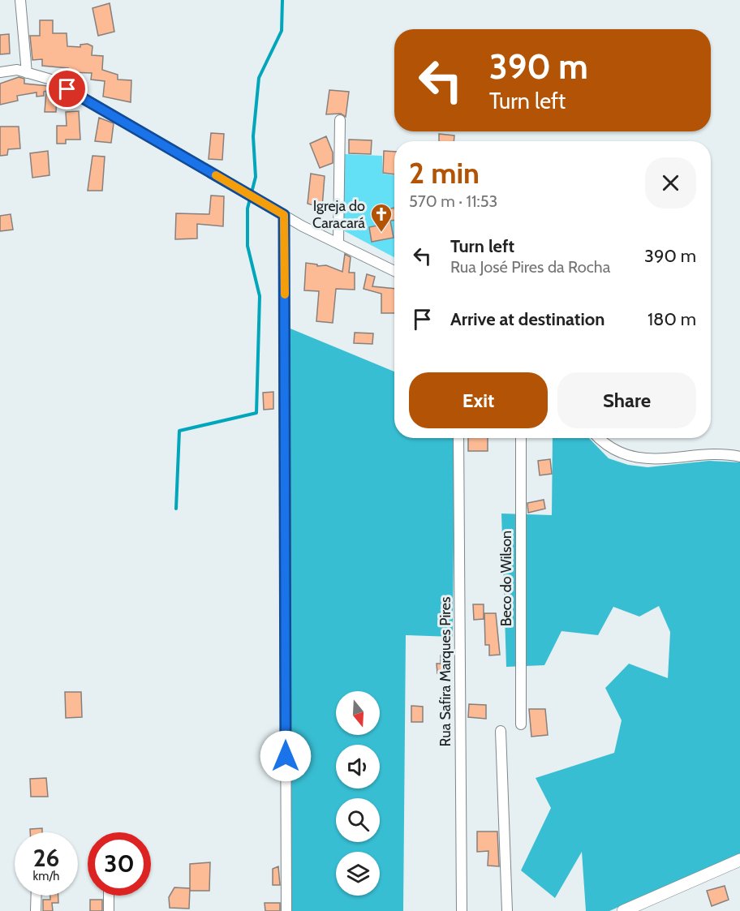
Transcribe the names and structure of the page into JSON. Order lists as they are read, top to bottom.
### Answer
{
  "streets": {
    "street": ["Beco do Wilson", "Rua Safira Marques Pires"]
  },
  "places": {
    "church": ["Igreja do Caracará"]
  },
  "north": "bottom",
  "page": {
    "turn": ["390 m", "Turn left"],
    "heading": ["2 min", "570 m · 11:53"],
    "list": [
      {
        "name": "Turn left",
        "note": "Rua José Pires da Rocha",
        "value": "390 m"
      },
      {
        "name": "Arrive at destination",
        "value": "180 m"
      }
    ],
    "buttons": ["Exit", "Share"],
    "speed": "26 km/h",
    "limit": "30"
  }
}
